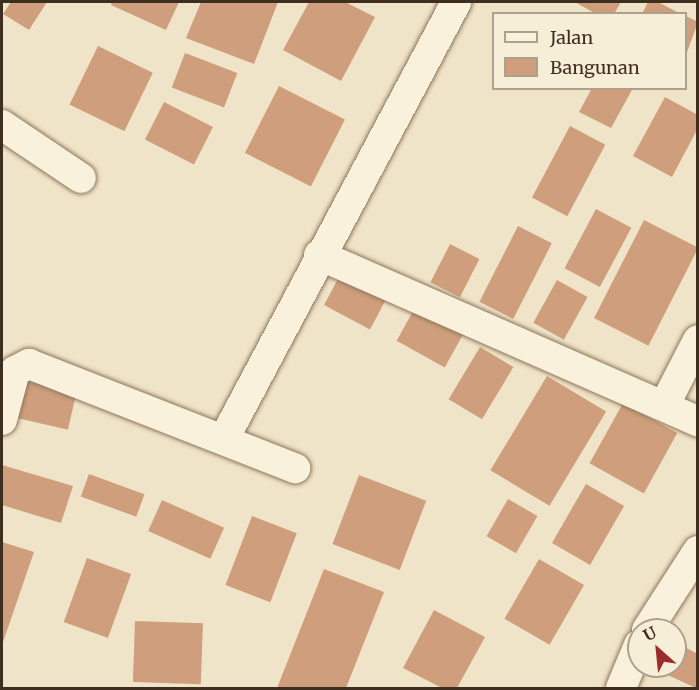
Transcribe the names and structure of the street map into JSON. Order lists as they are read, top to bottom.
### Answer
{
  "legend": ["Jalan", "Bangunan"],
  "north": "top left"
}
